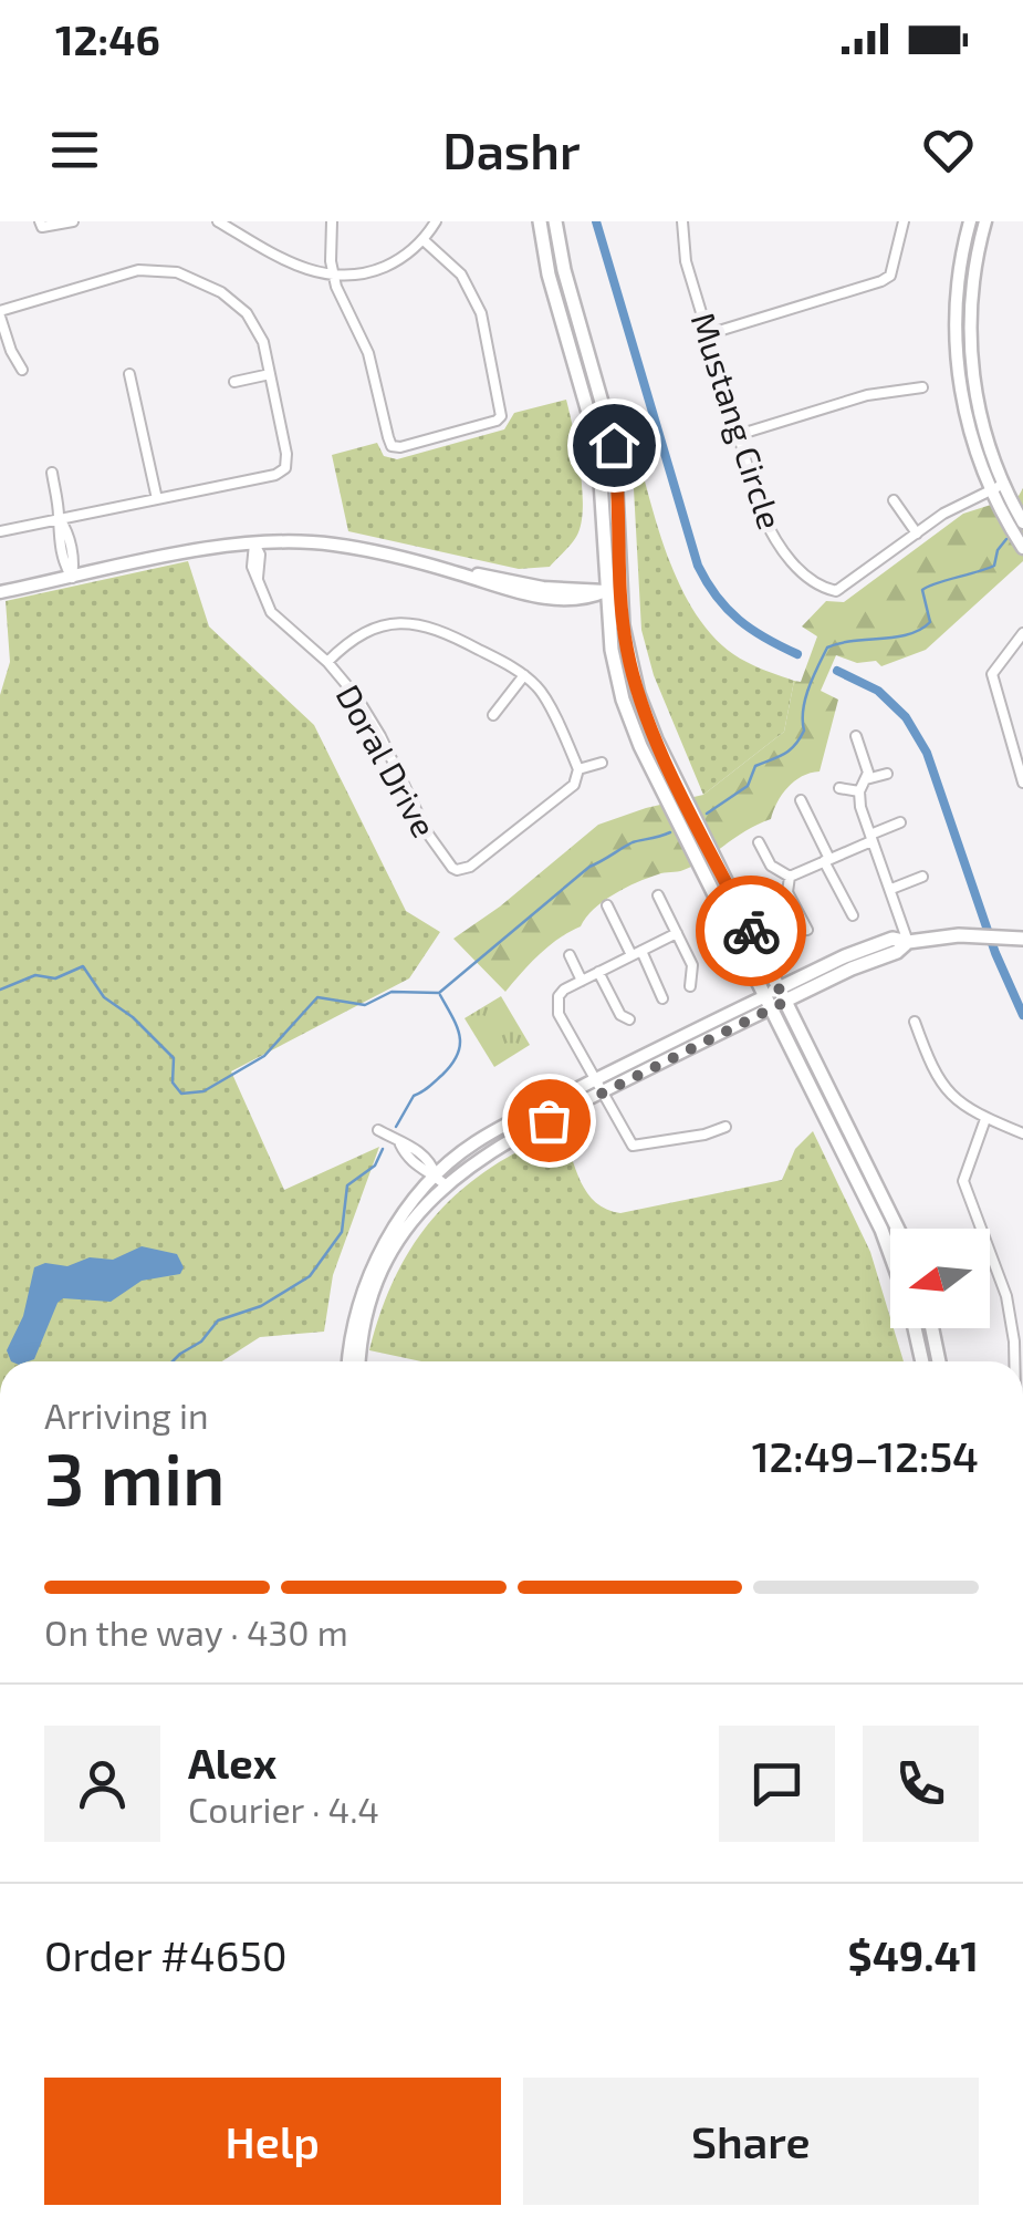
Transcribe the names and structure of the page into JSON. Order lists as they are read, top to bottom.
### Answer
{
  "streets": {
    "street": ["Mustang Circle", "Doral Drive"]
  },
  "north": "left",
  "page": {
    "status": "12:46",
    "header": "Dashr",
    "heading": ["3 min", "Arriving in", "12:49–12:54"],
    "panel": [
      "Alex",
      "Courier · 4.4",
      "Order #4650",
      "$49.41"
    ],
    "bar": "On the way · 430 m",
    "buttons": ["Help", "Share"]
  }
}
